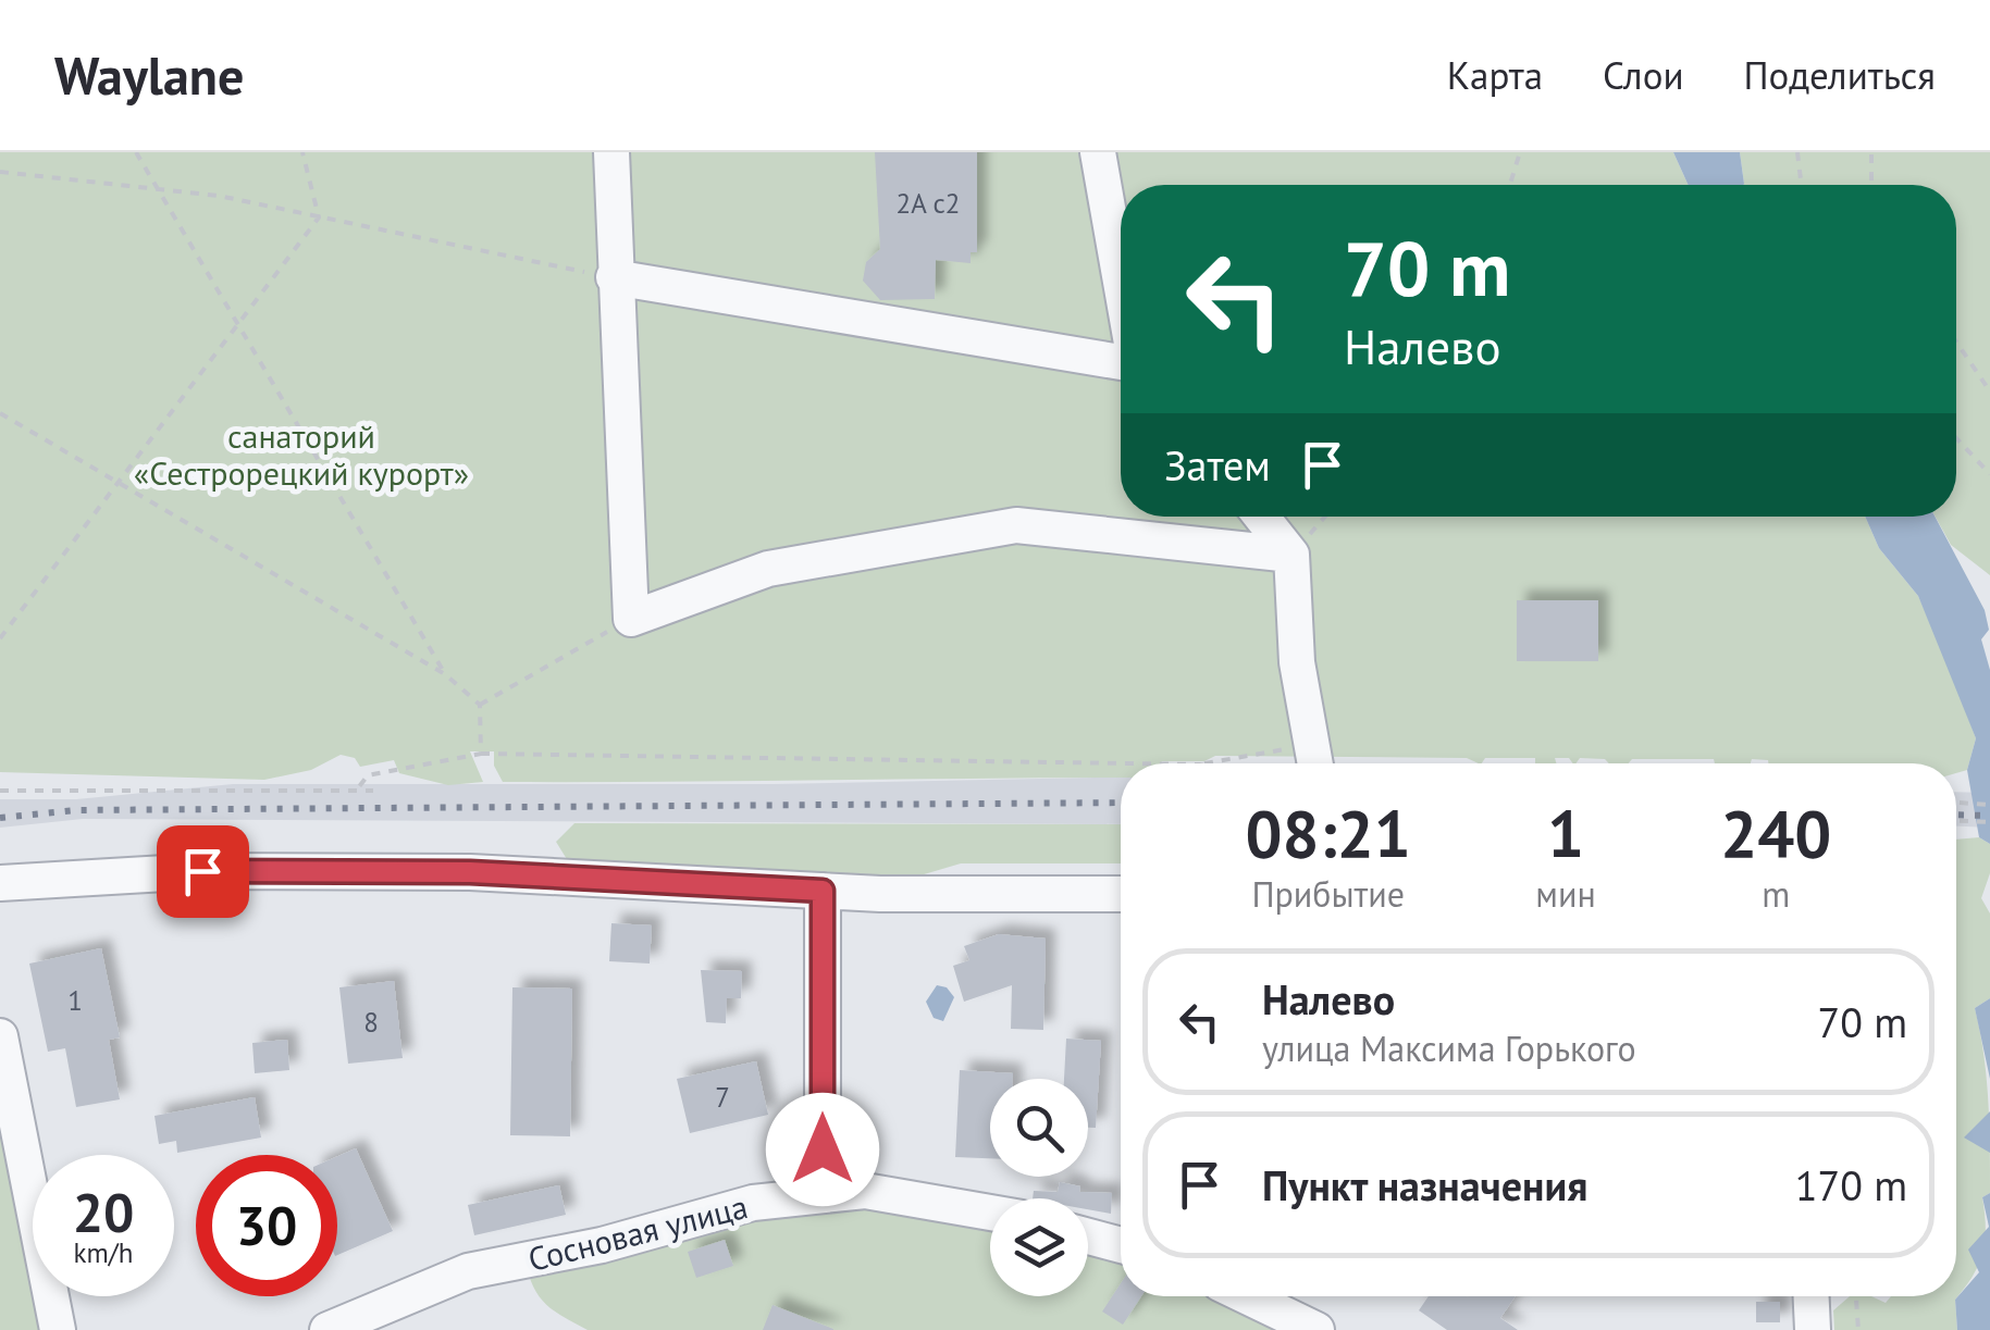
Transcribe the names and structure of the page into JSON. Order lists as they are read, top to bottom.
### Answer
{
  "streets": {
    "street": ["Сосновая улица"]
  },
  "parks": ["санаторий «Сестрорецкий курорт»"],
  "house_numbers": [
    "2А с2",
    "1",
    "8",
    "7"
  ],
  "page": {
    "header": "Waylane",
    "nav": ["Карта", "Слои", "Поделиться"],
    "turn": ["70 m", "Налево"],
    "then": "Затем",
    "eta": [
      "08:21",
      "Прибытие",
      "1",
      "мин",
      "240",
      "m"
    ],
    "list": [
      {
        "name": "Налево",
        "note": "улица Максима Горького",
        "value": "70 m"
      },
      {
        "name": "Пункт назначения",
        "value": "170 m"
      }
    ],
    "speed": "20 km/h",
    "limit": "30"
  }
}
